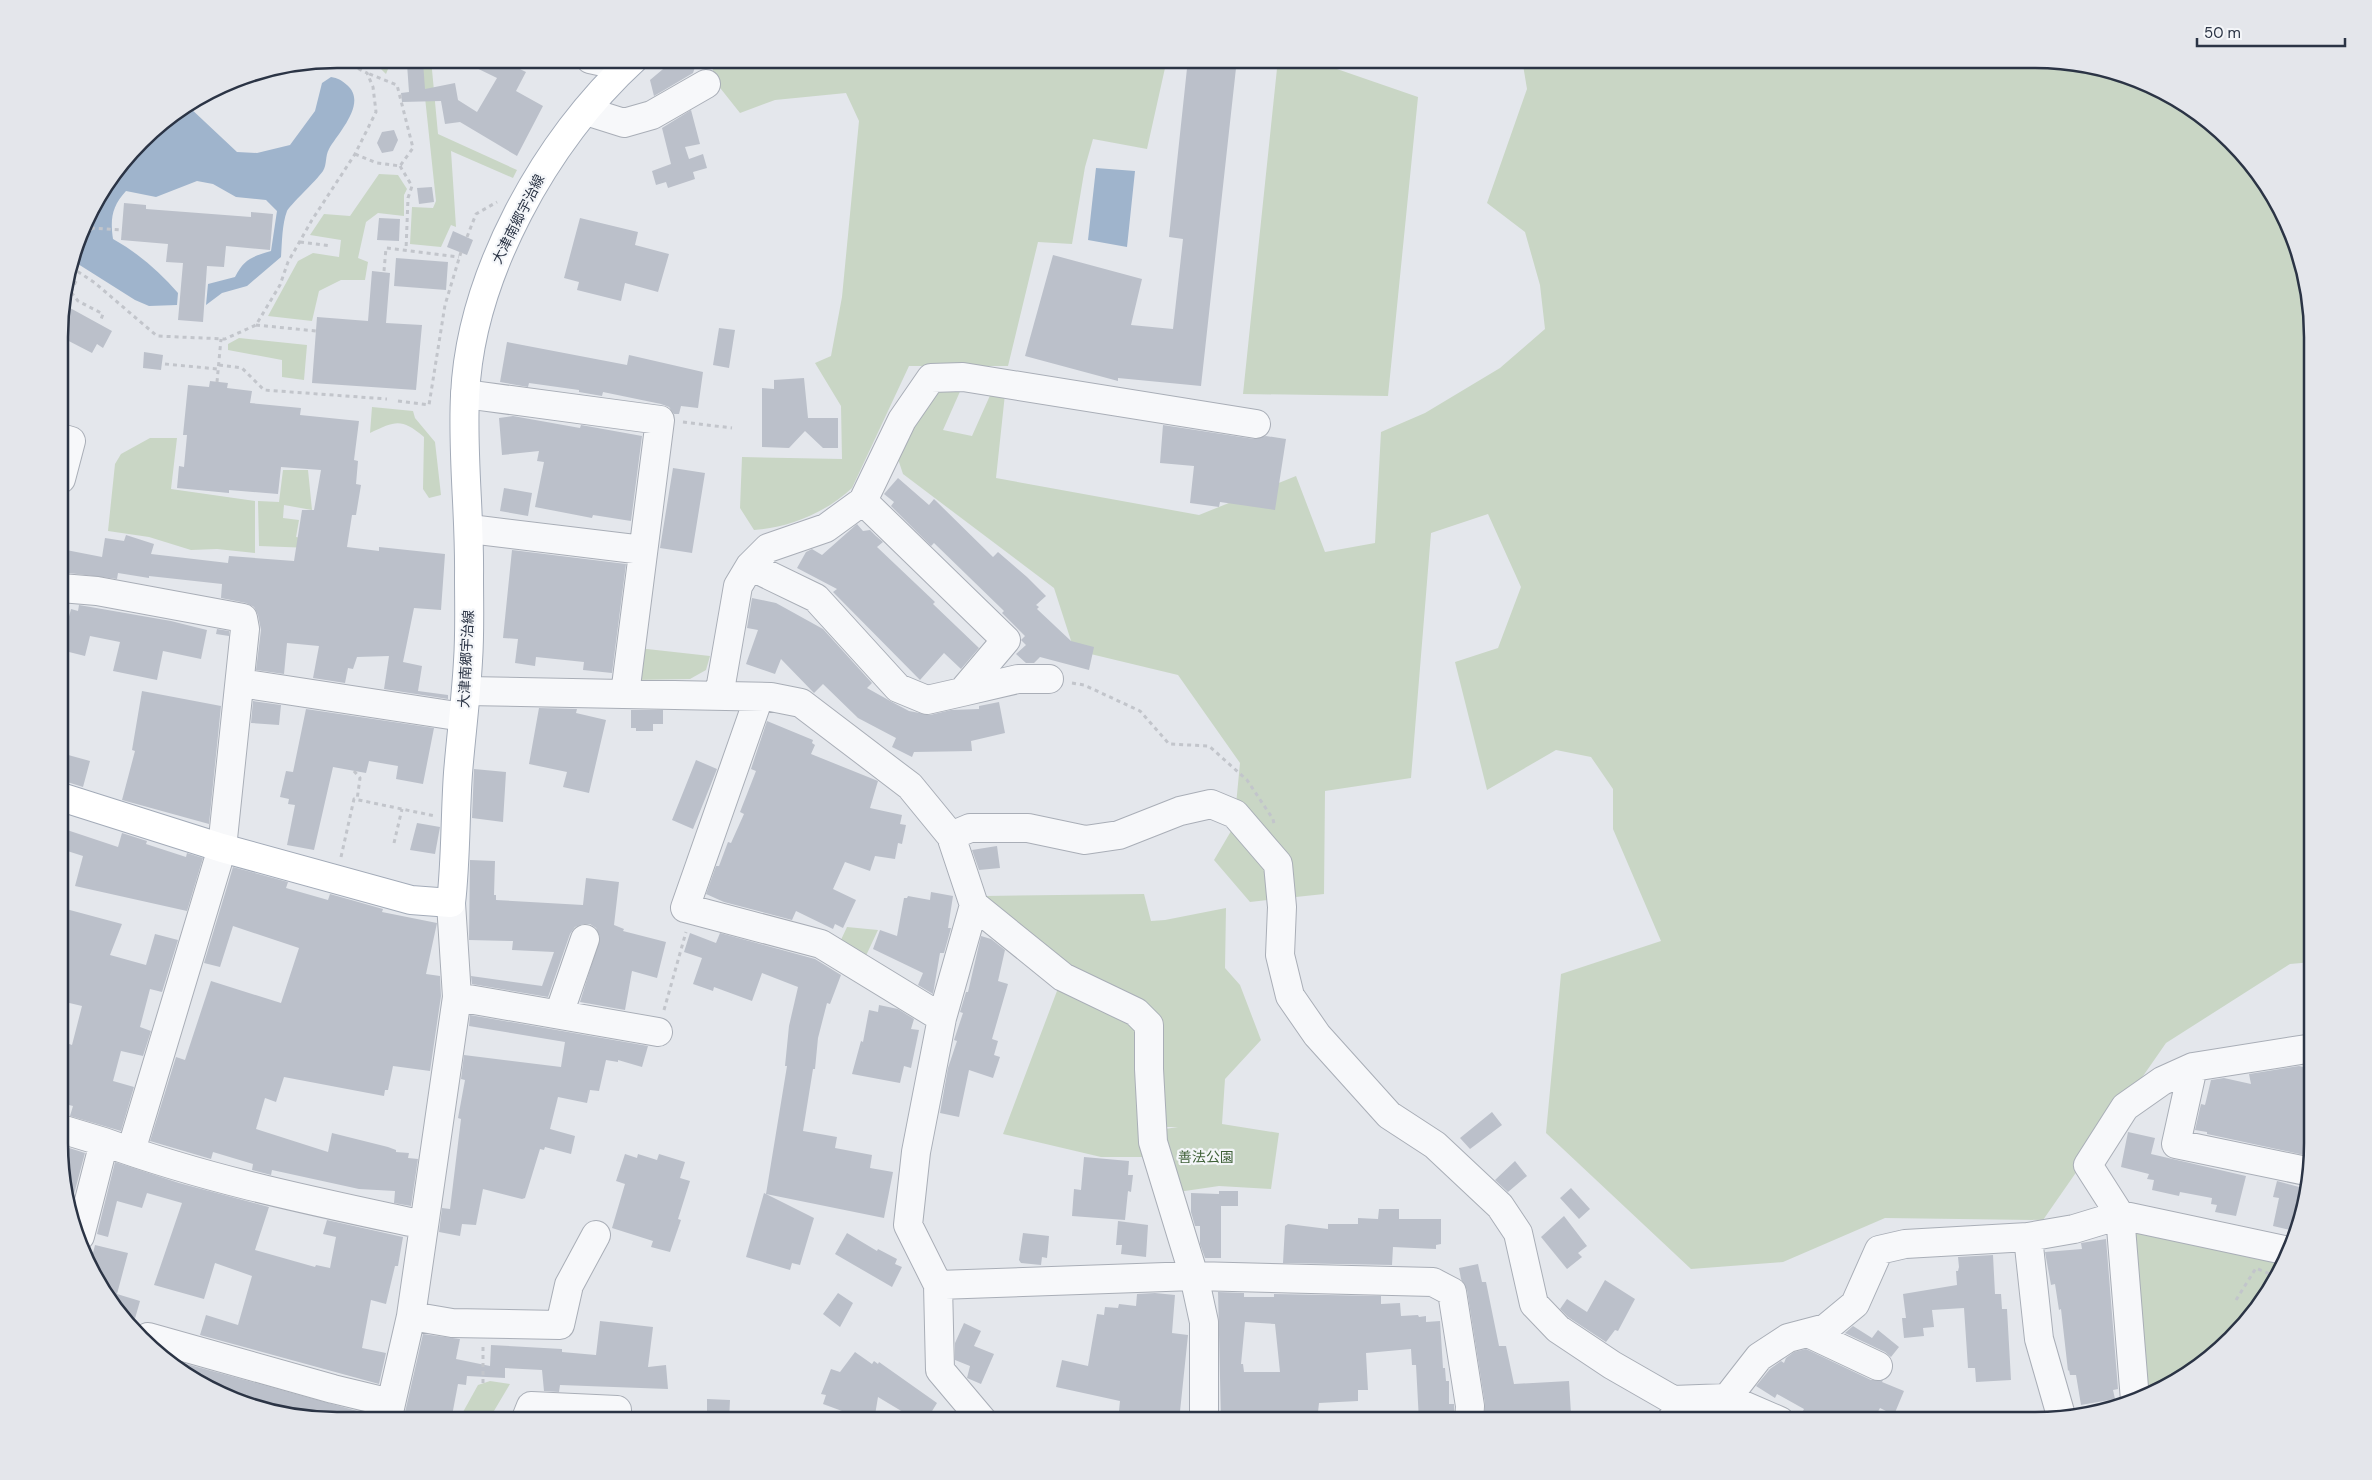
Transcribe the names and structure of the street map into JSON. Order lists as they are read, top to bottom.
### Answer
{
  "streets": {
    "main road": ["大津南郷宇治線"]
  },
  "parks": ["善法公園"],
  "scale_bar": "50 m"
}
